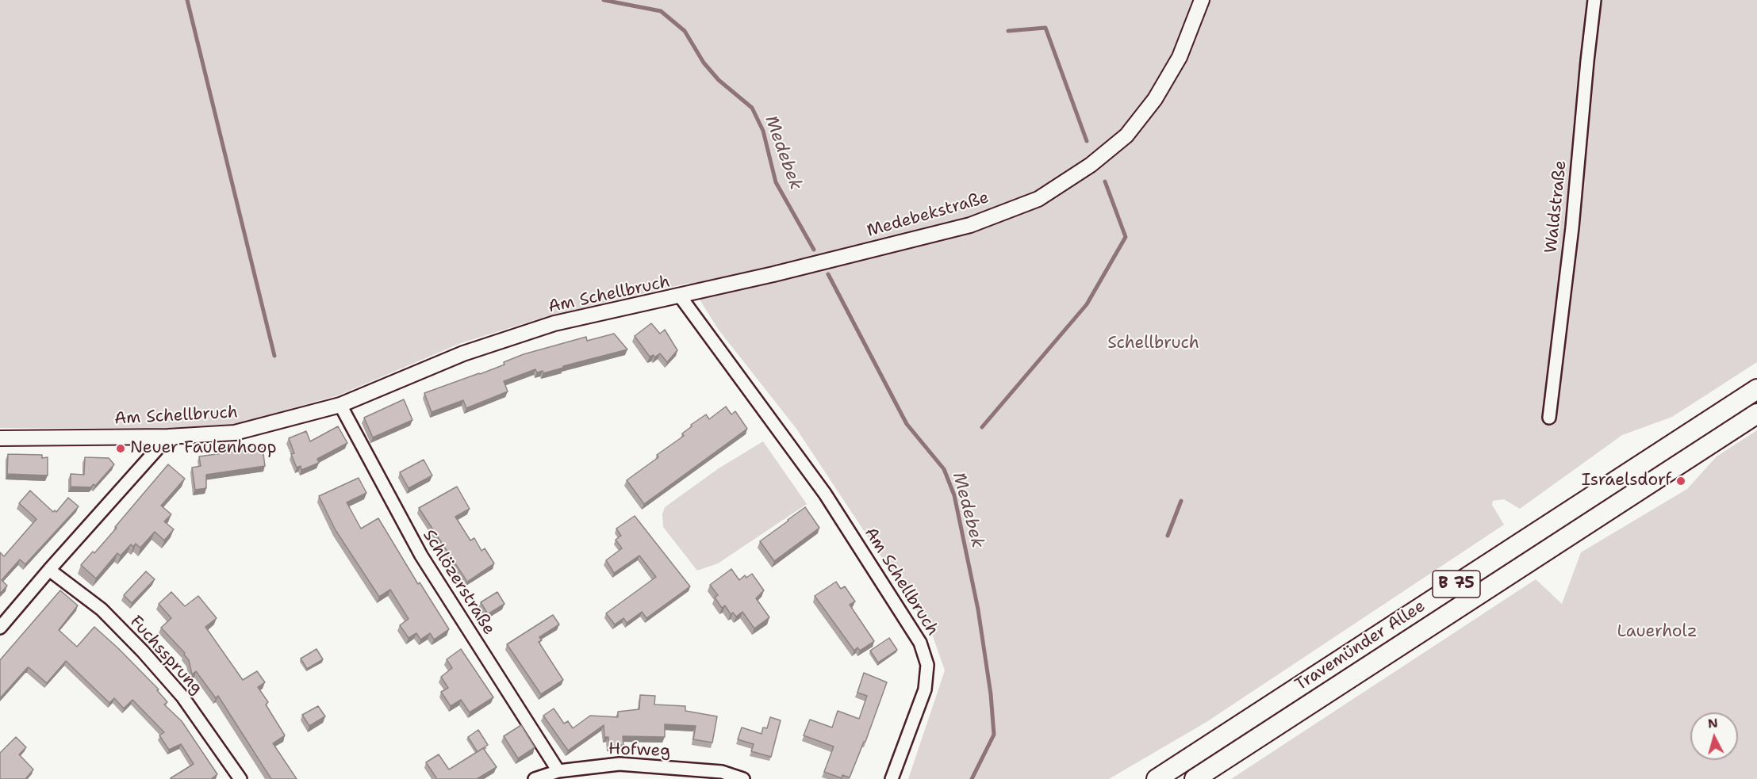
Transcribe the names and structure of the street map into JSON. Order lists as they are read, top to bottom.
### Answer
{
  "streets": {
    "highway": ["B 75", "Travemünder Allee"],
    "street": [
      "Waldstraße",
      "Medebekstraße",
      "Am Schellbruch",
      "Schlözerstraße",
      "Fuchssprung",
      "Hofweg"
    ]
  },
  "crossings": [
    ["Medebekstraße", "Am Schellbruch"],
    ["Am Schellbruch", "Schlözerstraße"],
    ["Schlözerstraße", "Hofweg"]
  ],
  "water": ["Medebek"],
  "parks": ["Schellbruch", "Lauerholz"],
  "places": ["Neuer Faulenhoop", "Israelsdorf"],
  "north": "top"
}
